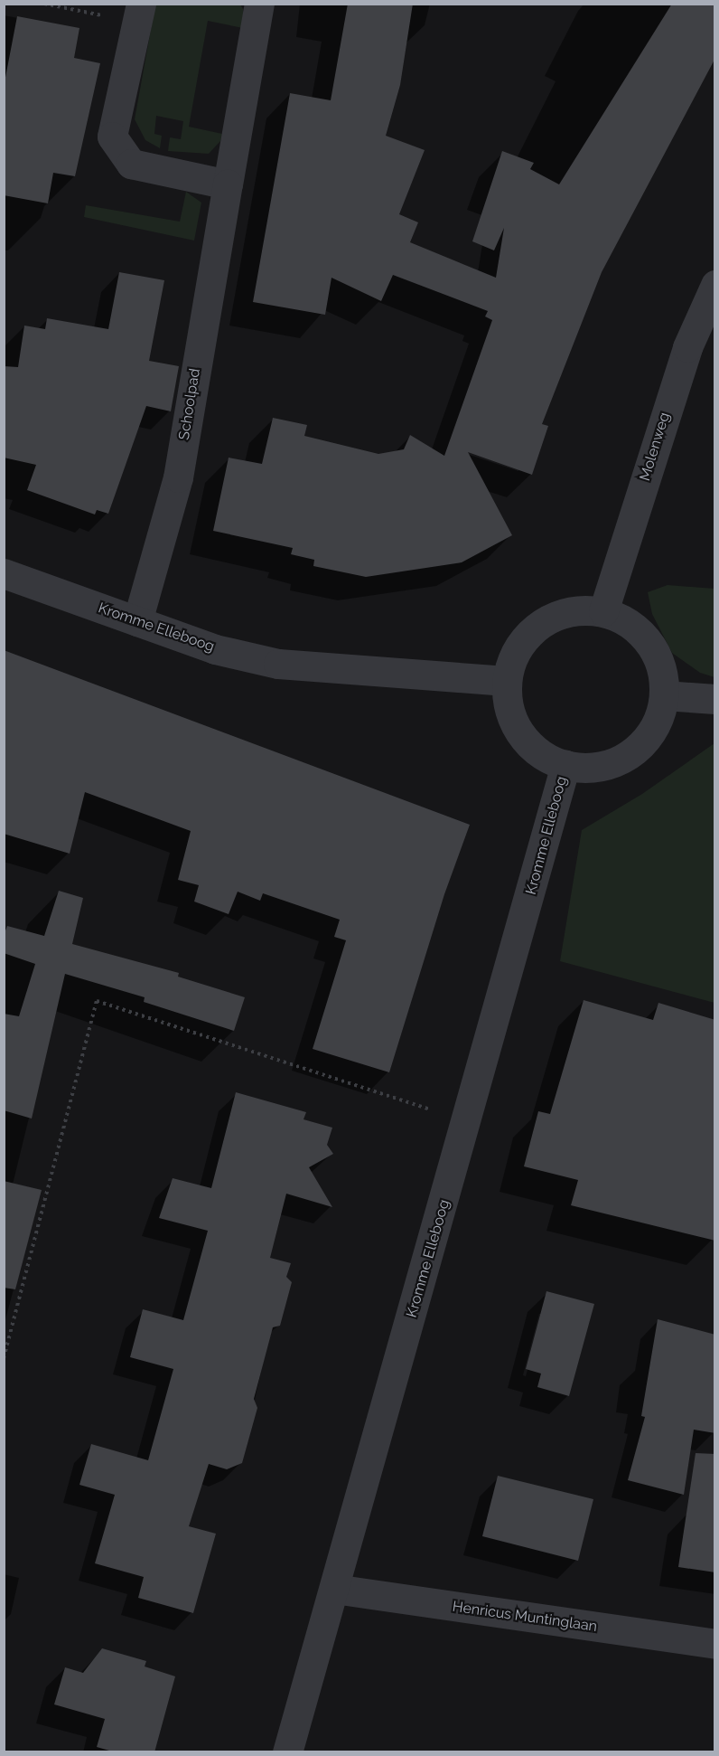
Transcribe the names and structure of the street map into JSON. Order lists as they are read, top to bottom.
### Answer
{
  "streets": {
    "street": [
      "Schoolpad",
      "Molenweg",
      "Kromme Elleboog",
      "Henricus Muntinglaan"
    ]
  },
  "crossings": [
    ["Schoolpad", "Kromme Elleboog"],
    ["Molenweg", "Kromme Elleboog"],
    ["Kromme Elleboog", "Henricus Muntinglaan"]
  ]
}
